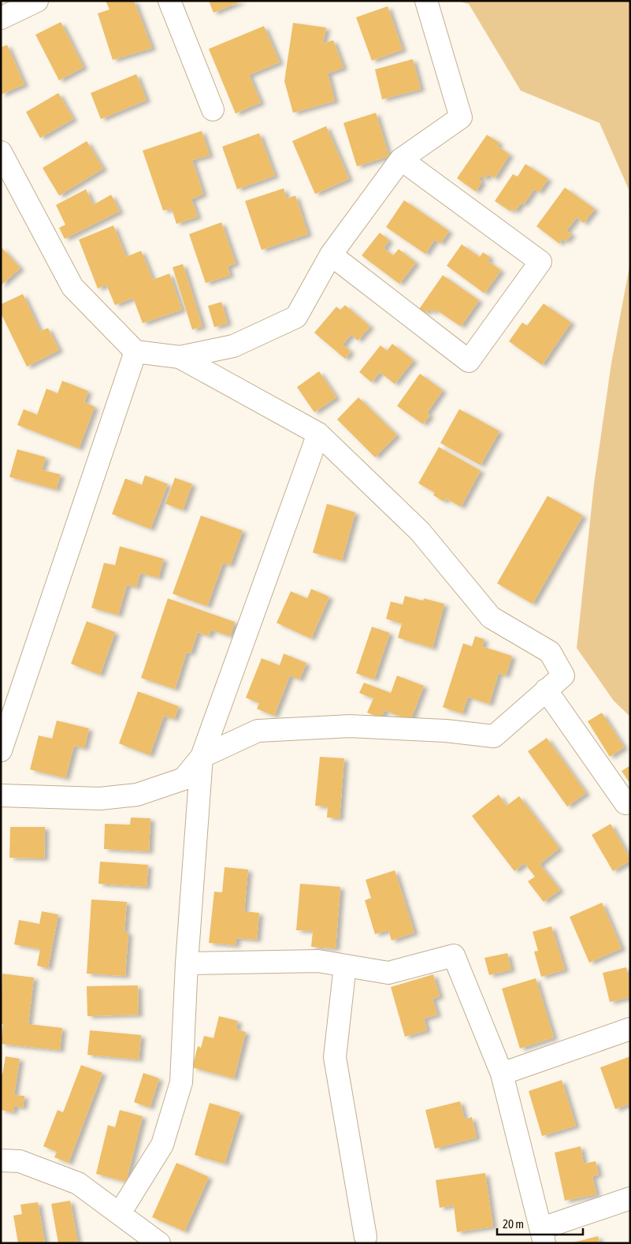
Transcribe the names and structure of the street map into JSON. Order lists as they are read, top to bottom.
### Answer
{
  "scale_bar": "20 m"
}
